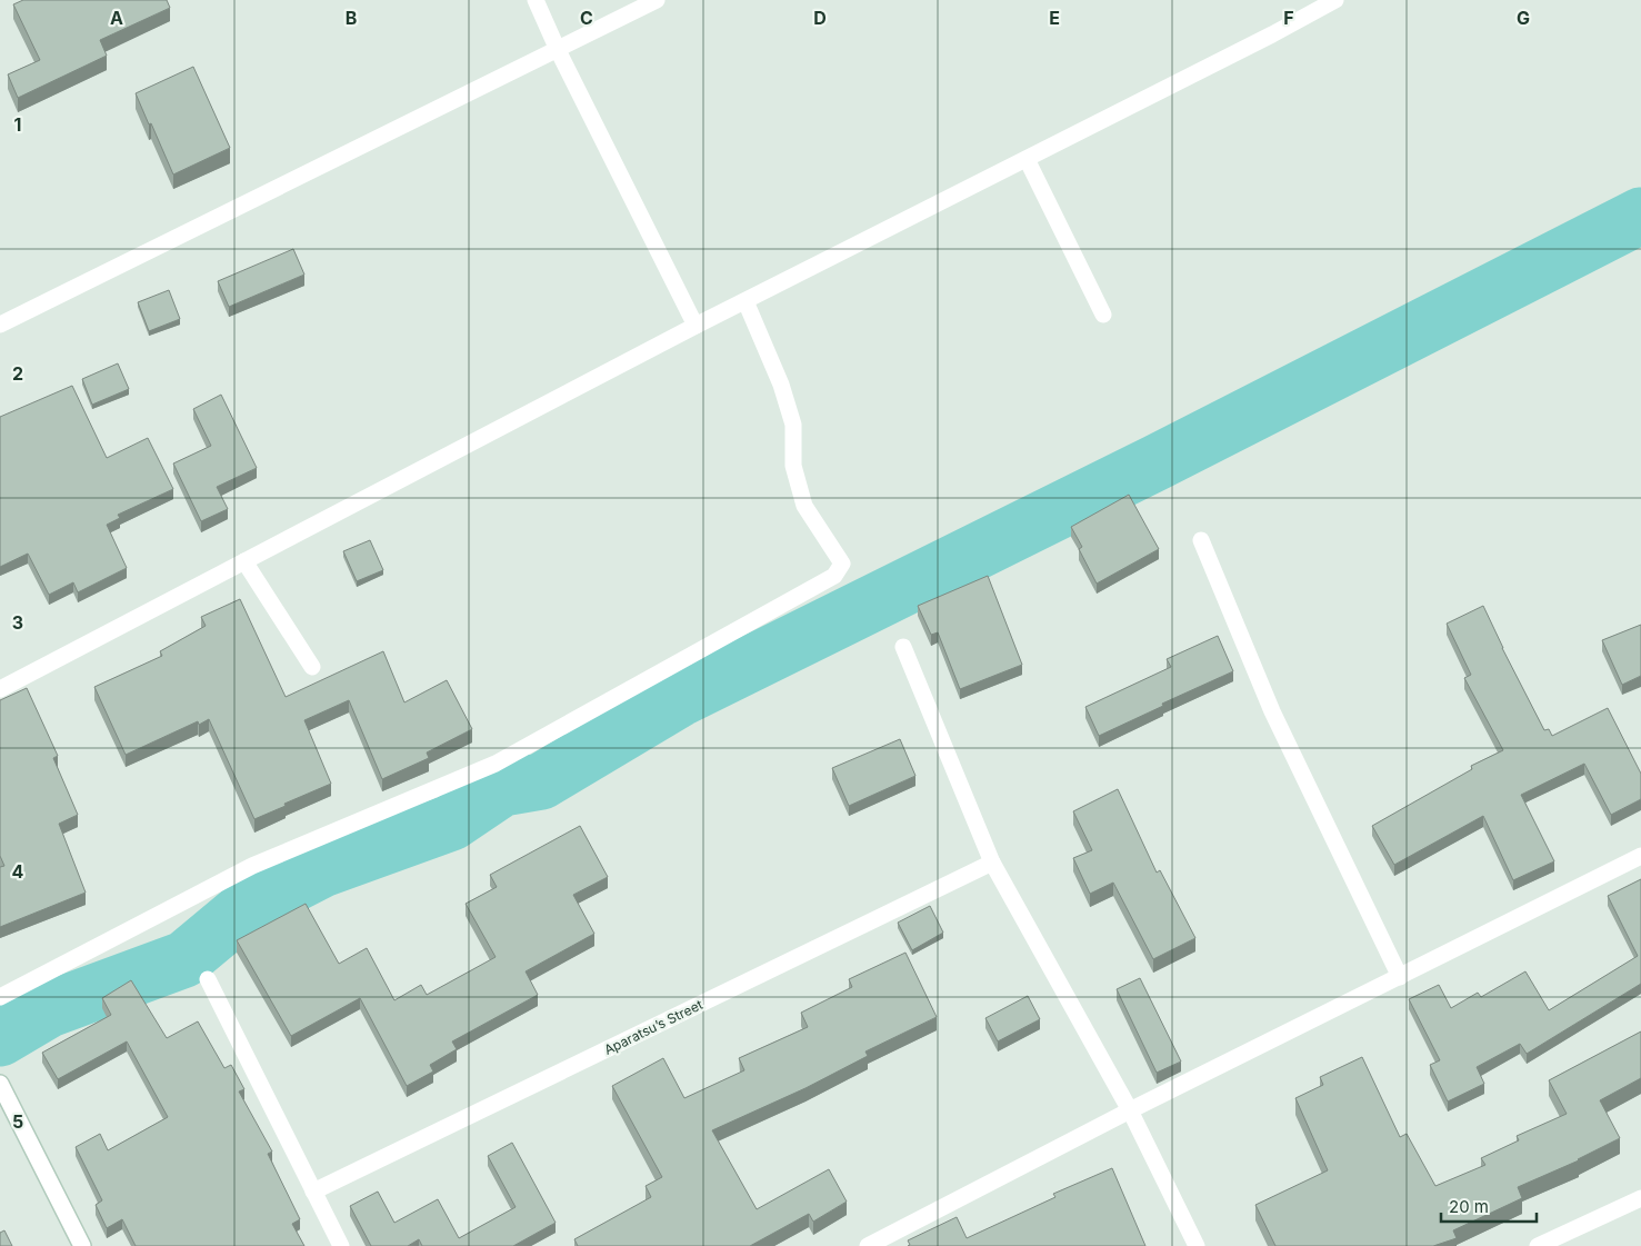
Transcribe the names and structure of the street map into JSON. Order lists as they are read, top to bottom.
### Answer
{
  "streets": {
    "street": ["Aparatsu’s Street"]
  },
  "scale_bar": "20 m",
  "grid": {
    "columns": [
      "A",
      "B",
      "C",
      "D",
      "E",
      "F",
      "G"
    ],
    "rows": [
      "1",
      "2",
      "3",
      "4",
      "5"
    ]
  }
}
